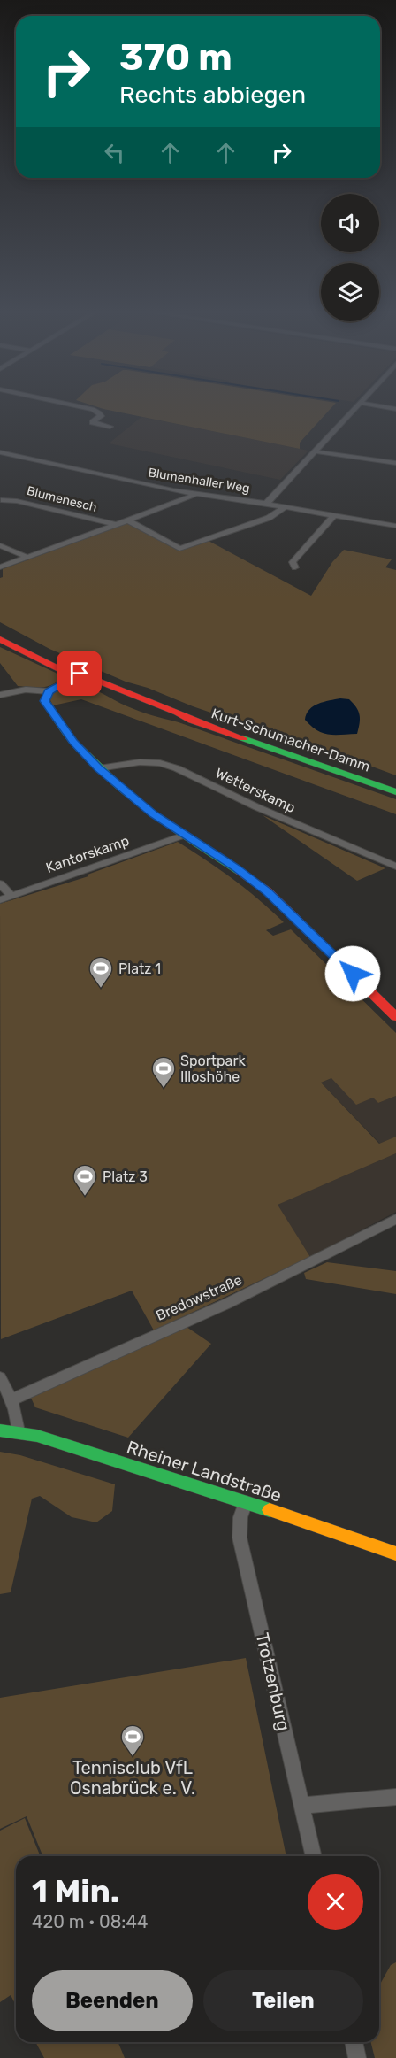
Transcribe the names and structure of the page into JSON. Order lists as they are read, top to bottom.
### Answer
{
  "streets": {
    "street": [
      "Blumenhaller Weg",
      "Blumenesch",
      "Kurt-Schumacher-Damm",
      "Wetterskamp",
      "Kantorskamp",
      "Bredowstraße",
      "Rheiner Landstraße",
      "Trotzenburg"
    ]
  },
  "crossings": [
    ["Blumenhaller Weg", "Blumenesch"],
    ["Rheiner Landstraße", "Trotzenburg"]
  ],
  "places": {
    "sports": [
      "Platz 1",
      "Sportpark Illoshöhe",
      "Platz 3",
      "Tennisclub VfL Osnabrück e. V."
    ]
  },
  "page": {
    "turn": ["370 m", "Rechts abbiegen"],
    "heading": ["1 Min.", "420 m · 08:44"],
    "buttons": ["Beenden", "Teilen"]
  }
}
